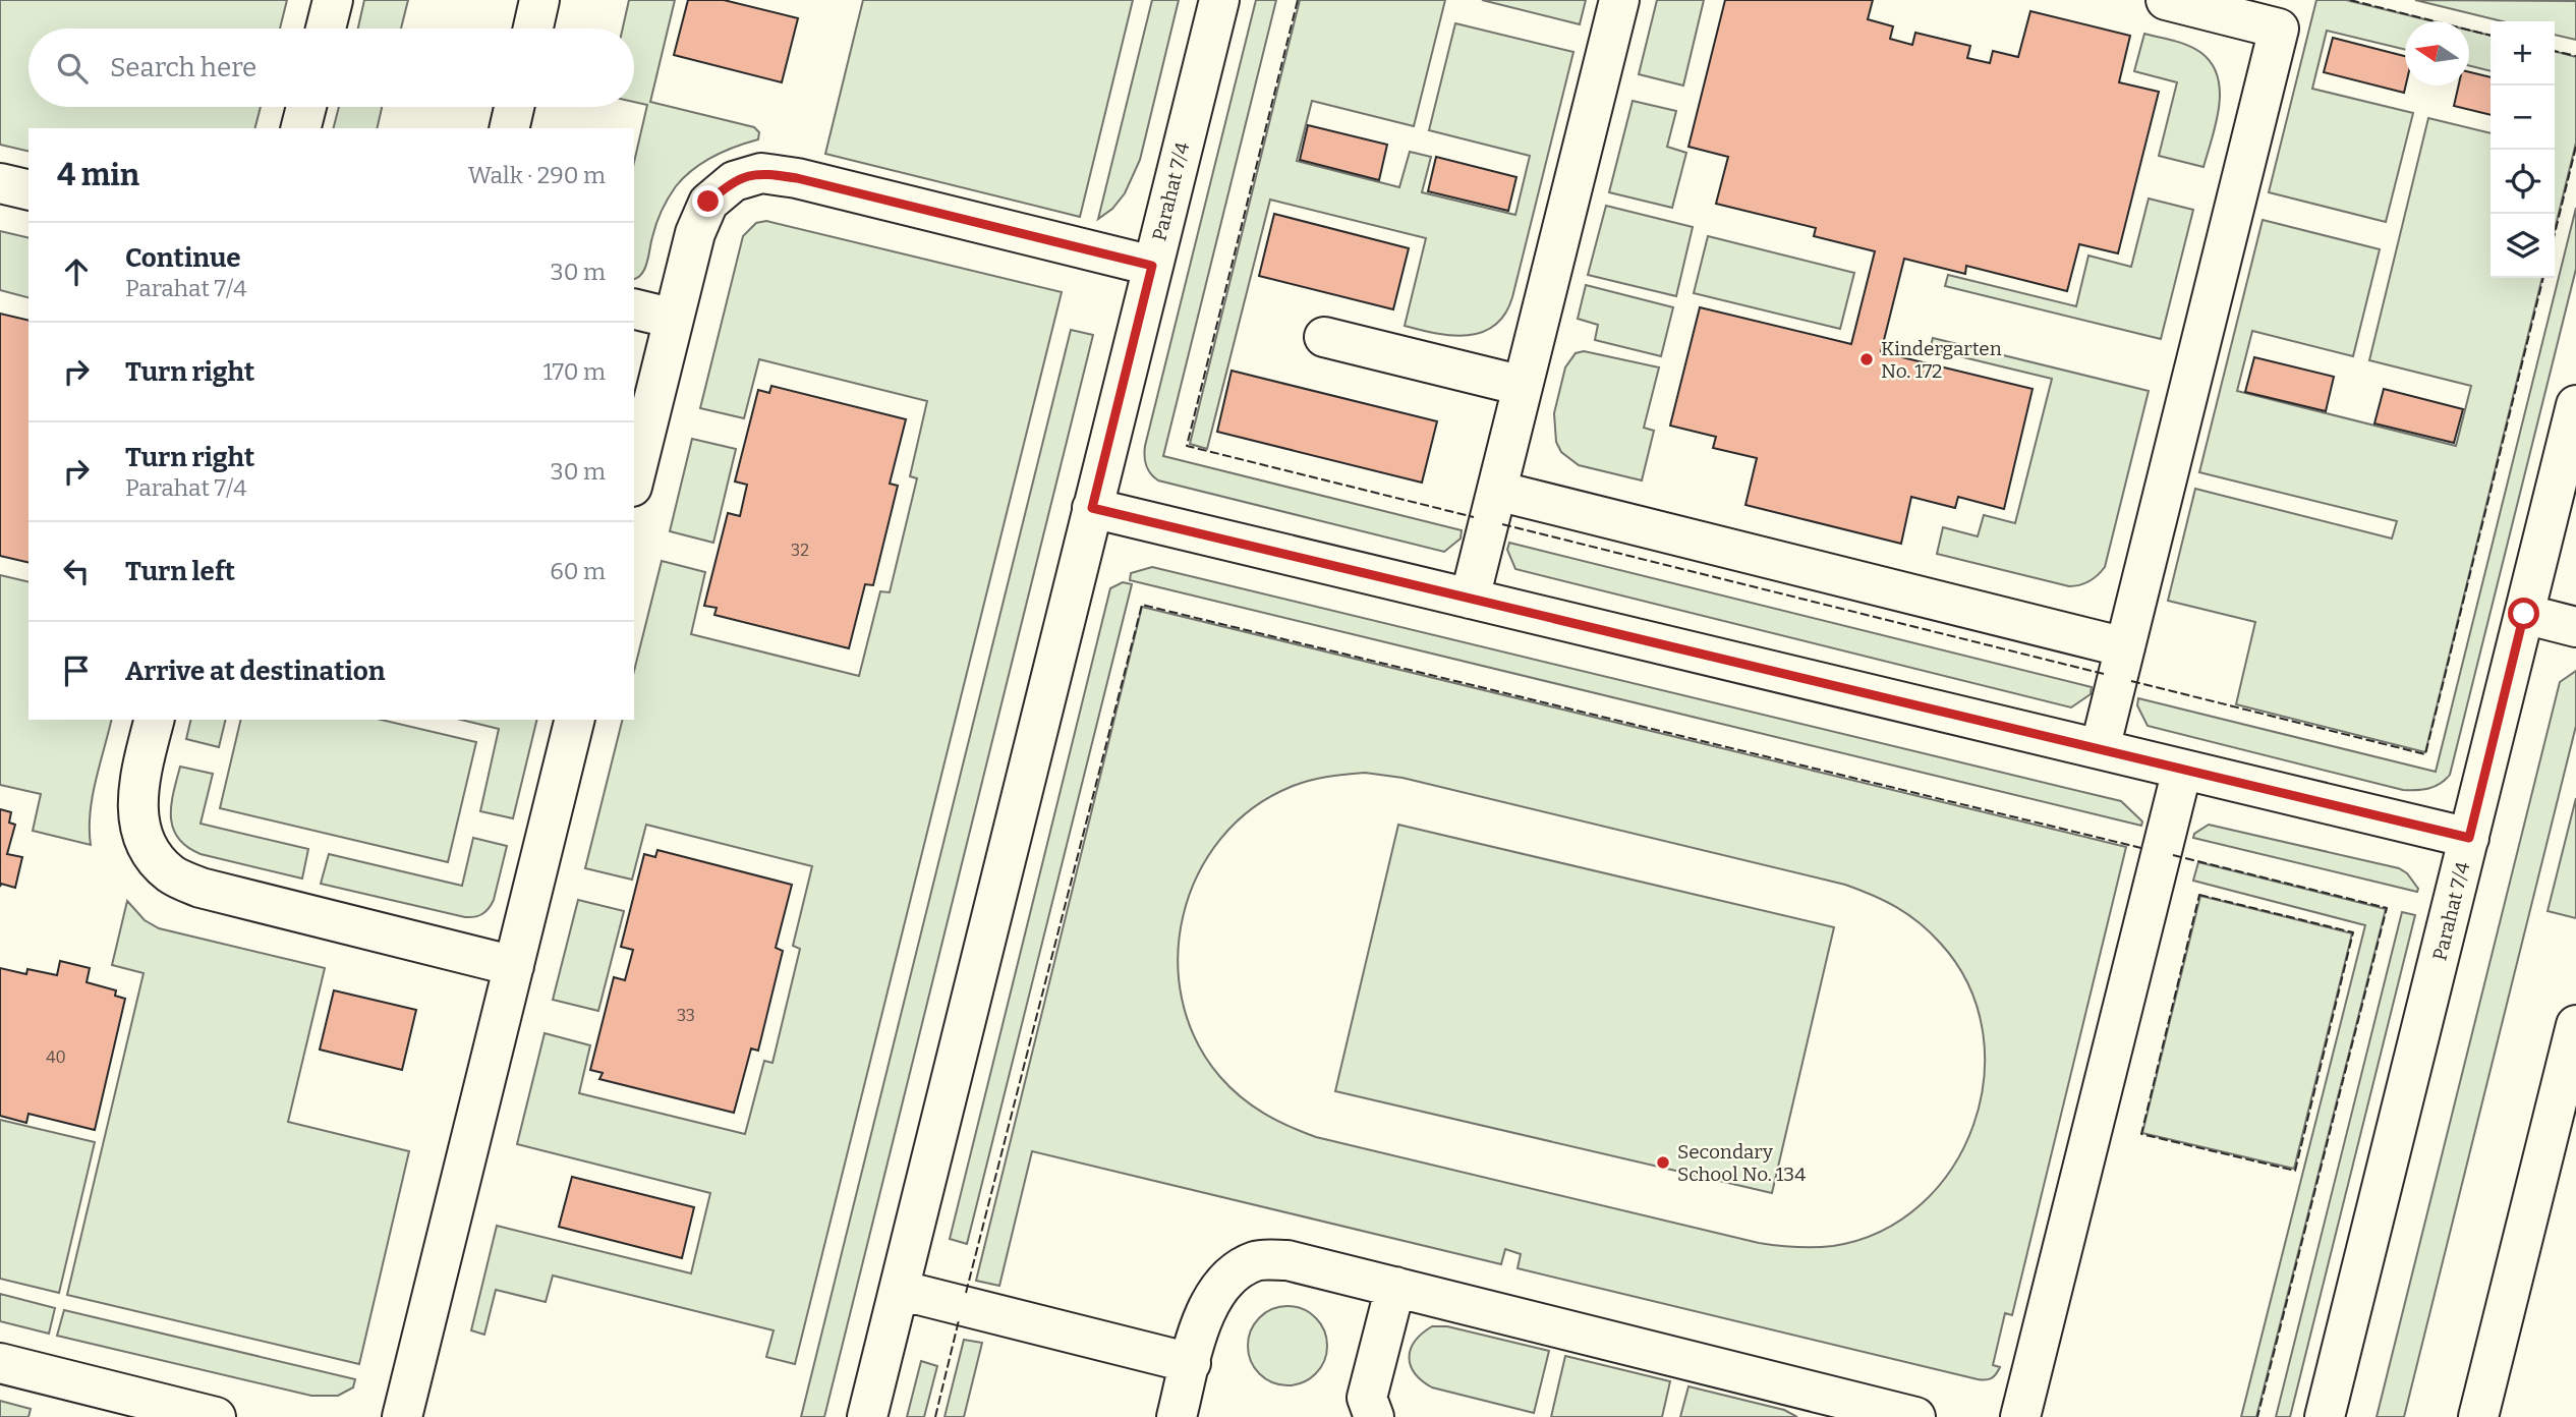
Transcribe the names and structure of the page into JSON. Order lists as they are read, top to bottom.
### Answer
{
  "streets": {
    "street": ["Parahat 7/4"]
  },
  "places": ["Kindergarten No. 172", "Secondary School No. 134"],
  "house_numbers": ["32", "33", "40"],
  "north": "left",
  "page": {
    "map_buttons": ["+", "−"],
    "search": "Search here",
    "heading": ["4 min", "Walk · 290 m"],
    "list": [
      ["Continue", "Parahat 7/4", "30 m"],
      ["Turn right", "170 m"],
      ["Turn right", "Parahat 7/4", "30 m"],
      ["Turn left", "60 m"],
      "Arrive at destination"
    ]
  }
}
